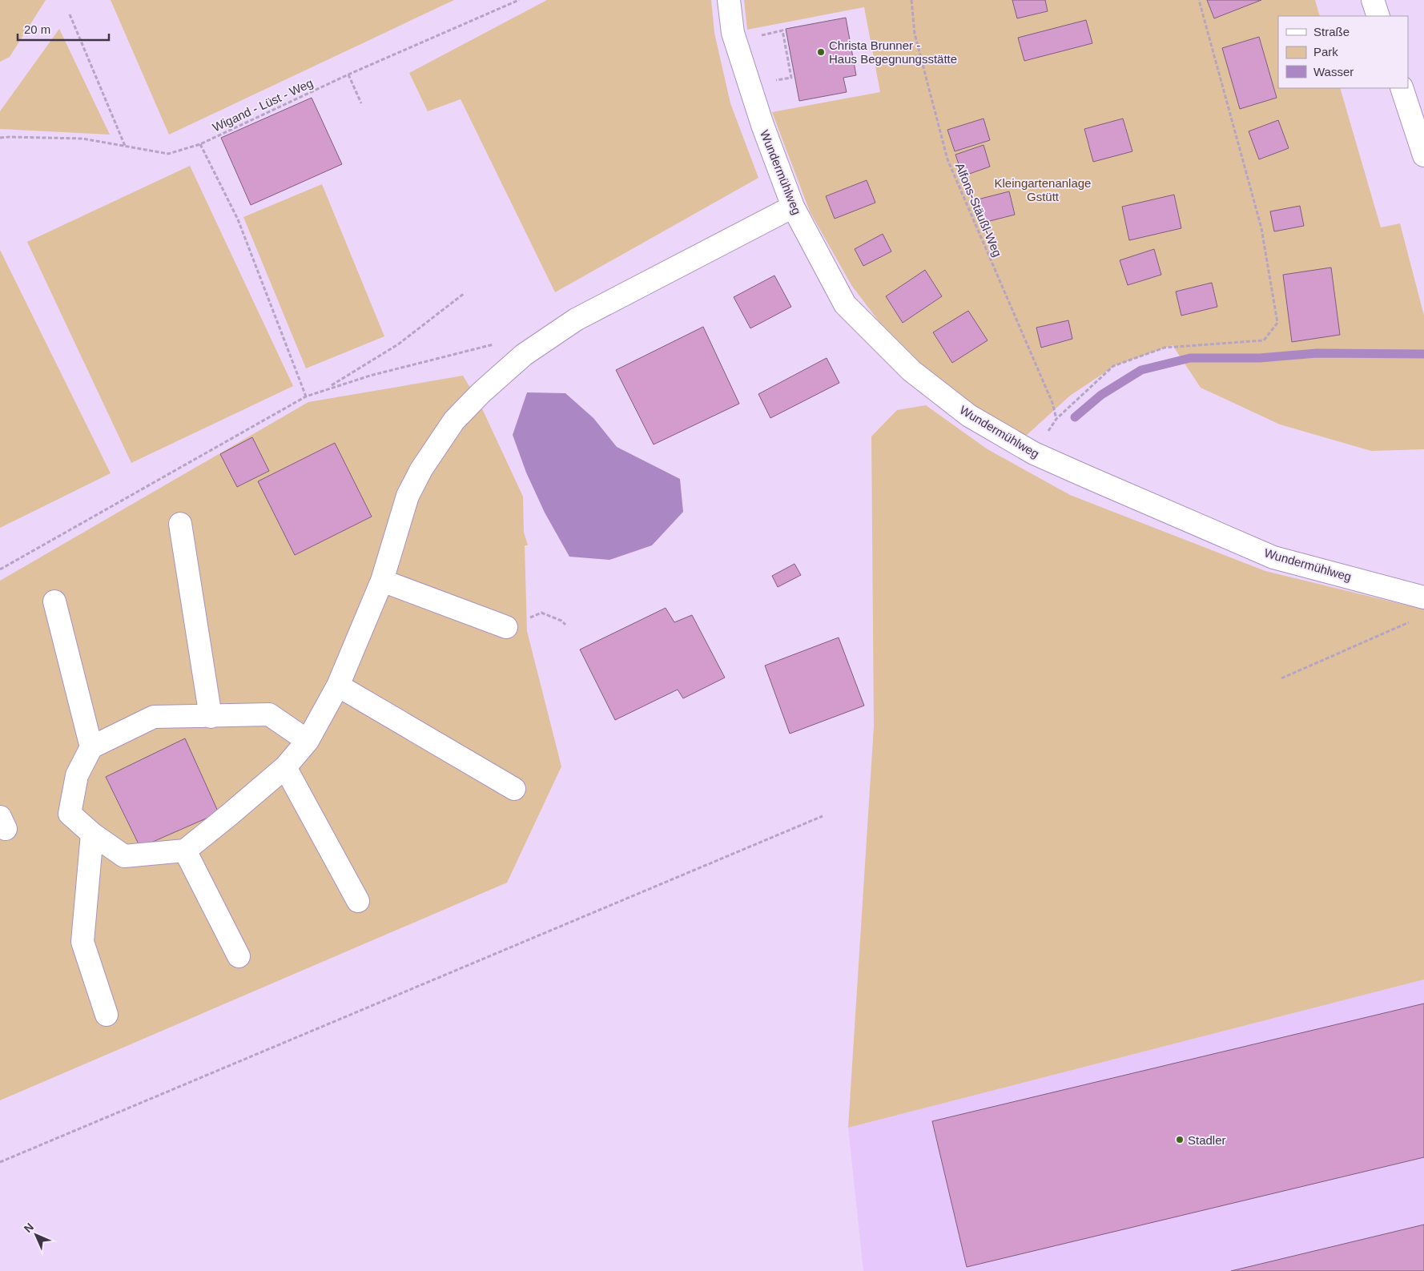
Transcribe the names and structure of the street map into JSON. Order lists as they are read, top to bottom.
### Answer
{
  "streets": {
    "street": ["Wundermühlweg"],
    "path": ["Wigand - Lüst - Weg", "Alfons-Stäußl-Weg"]
  },
  "parks": ["Kleingartenanlage Gstütt"],
  "places": ["Christa Brunner - Haus Begegnungsstätte", "Stadler"],
  "legend": ["Straße", "Park", "Wasser"],
  "scale_bar": "20 m",
  "north": "top left"
}
